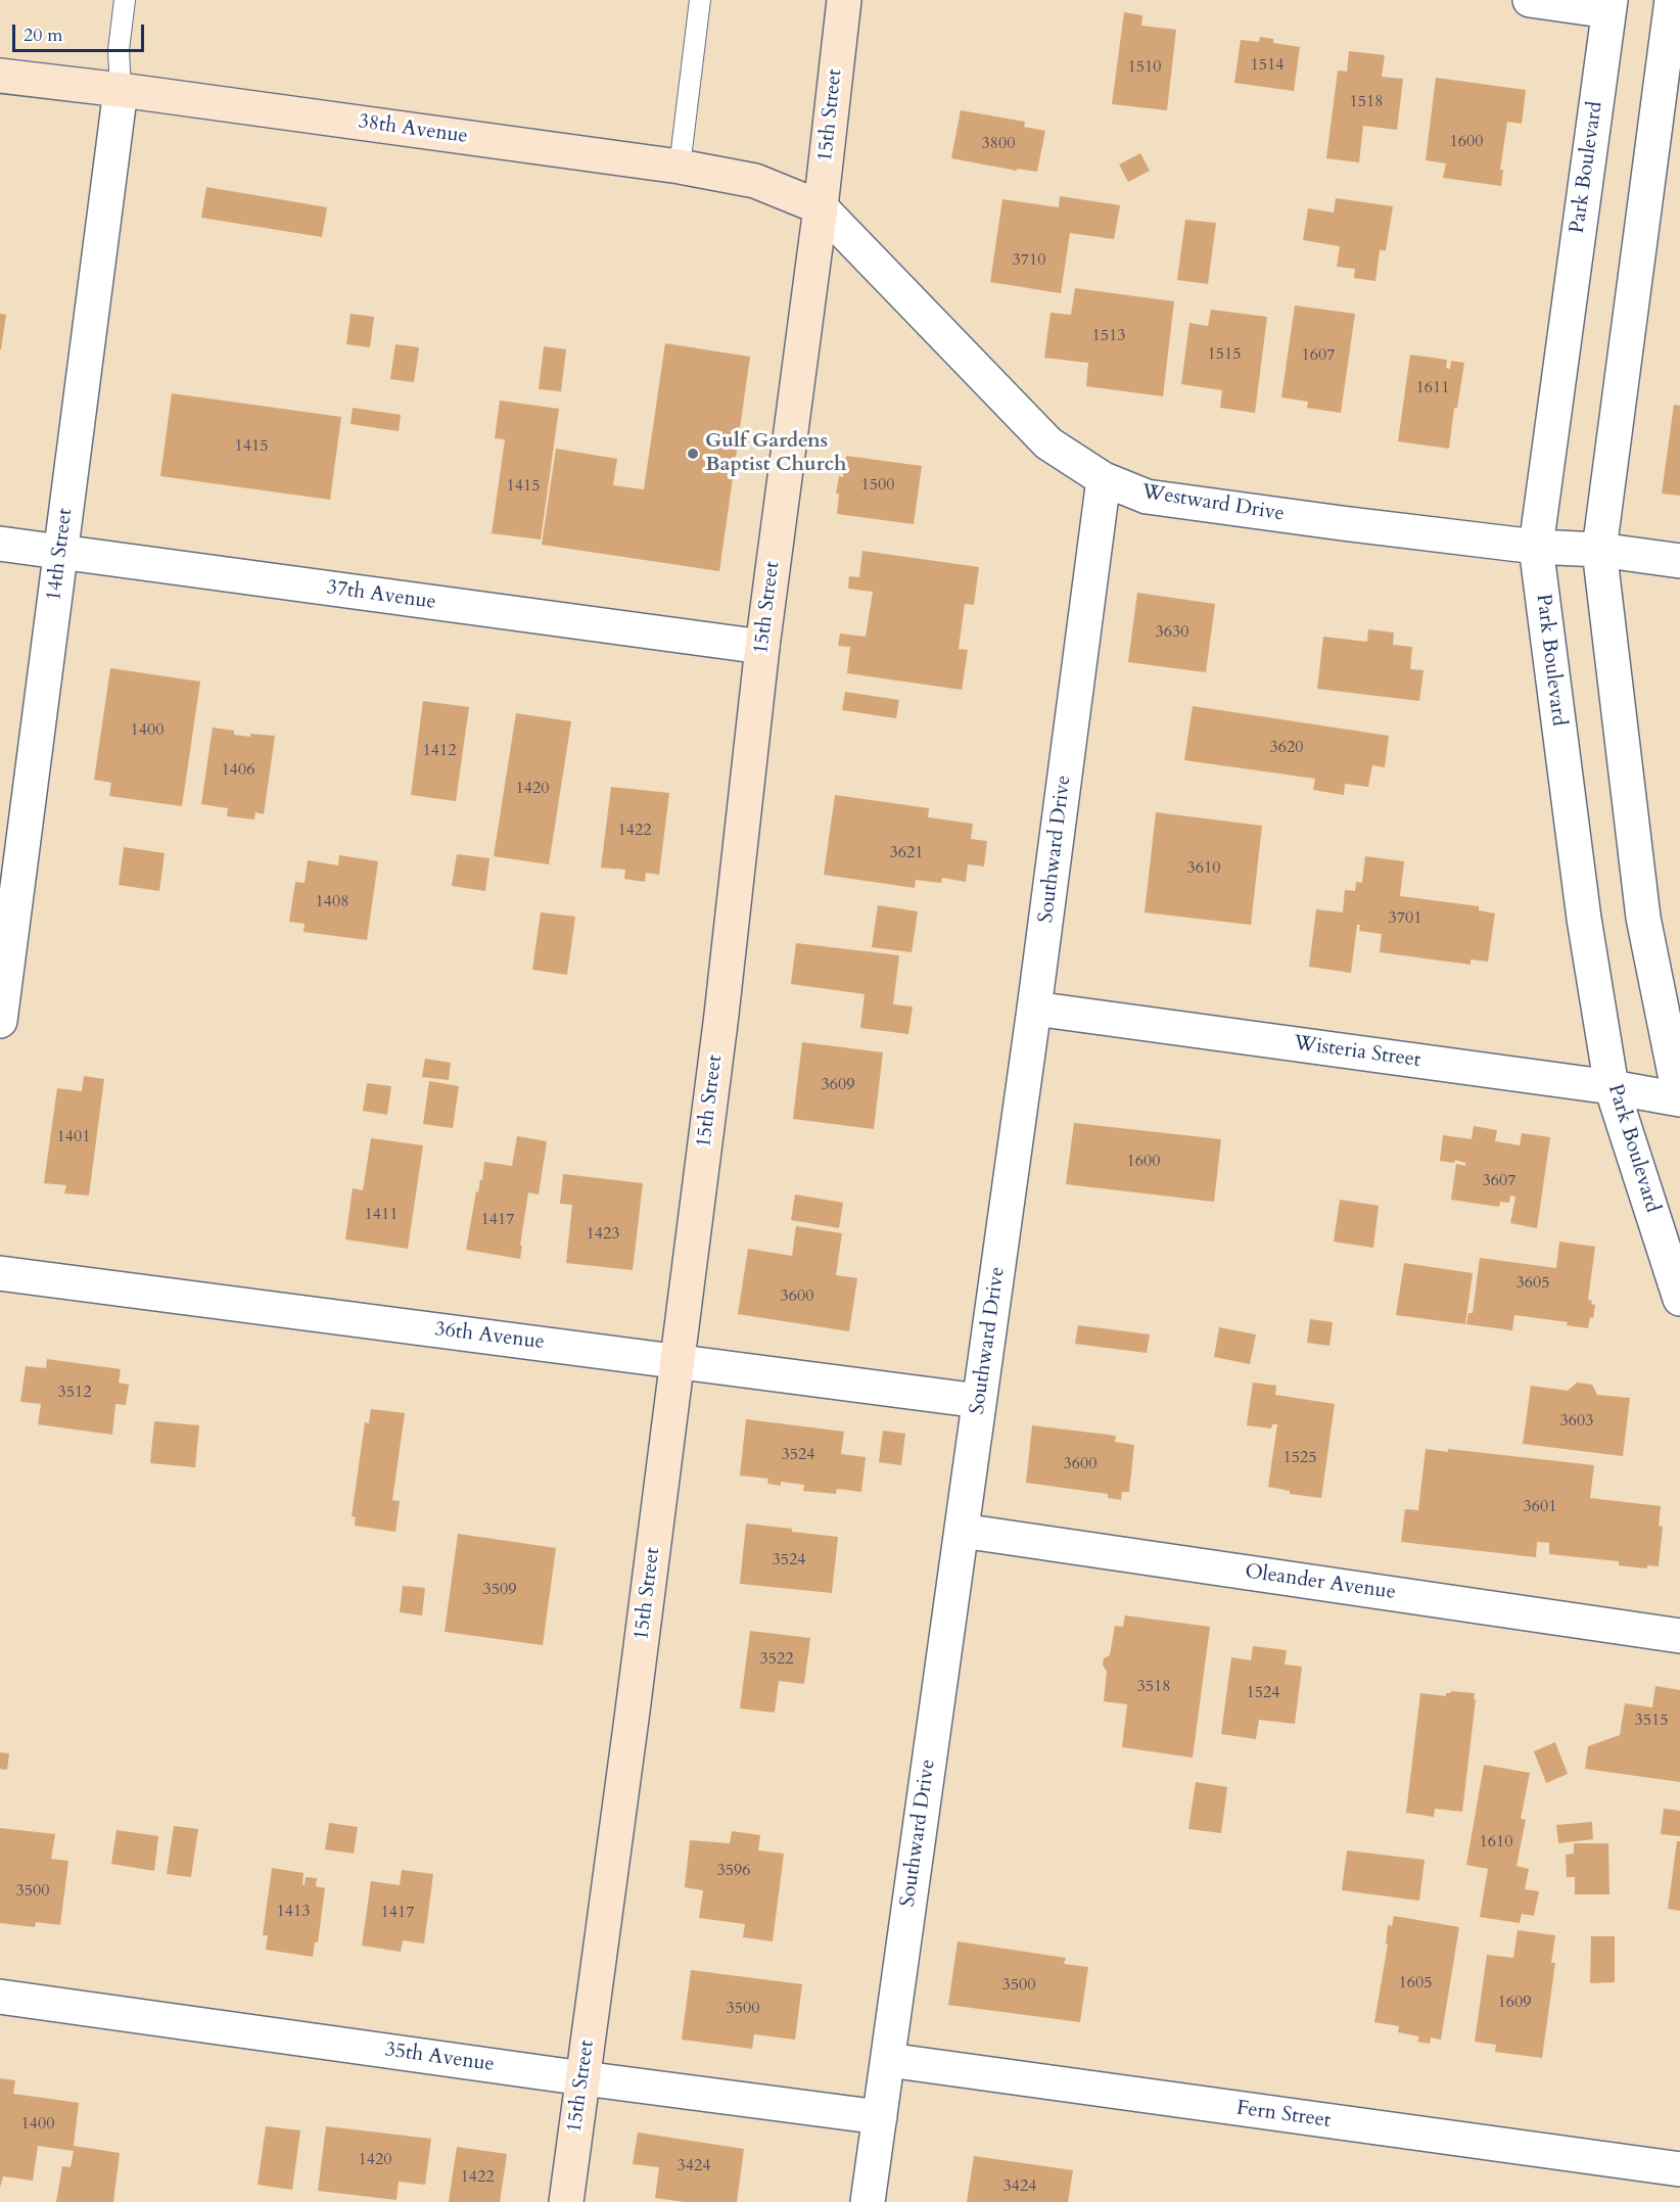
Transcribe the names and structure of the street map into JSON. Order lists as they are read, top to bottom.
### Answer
{
  "streets": {
    "main road": ["15th Street", "38th Avenue"],
    "street": [
      "Park Boulevard",
      "Westward Drive",
      "14th Street",
      "37th Avenue",
      "Southward Drive",
      "Wisteria Street",
      "36th Avenue",
      "Oleander Avenue",
      "35th Avenue",
      "Fern Street"
    ]
  },
  "crossings": [
    ["15th Street", "38th Avenue"],
    ["15th Street", "Westward Drive"],
    ["15th Street", "37th Avenue"],
    ["15th Street", "36th Avenue"],
    ["15th Street", "35th Avenue"],
    ["38th Avenue", "Westward Drive"],
    ["38th Avenue", "14th Street"],
    ["Park Boulevard", "Westward Drive"],
    ["Park Boulevard", "Wisteria Street"],
    ["Westward Drive", "Southward Drive"],
    ["14th Street", "37th Avenue"],
    ["Southward Drive", "Wisteria Street"],
    ["Southward Drive", "36th Avenue"],
    ["Southward Drive", "Oleander Avenue"],
    ["Southward Drive", "35th Avenue"],
    ["Southward Drive", "Fern Street"]
  ],
  "places": ["Gulf Gardens Baptist Church"],
  "house_numbers": [
    "1514",
    "1510",
    "1518",
    "1600",
    "3800",
    "3710",
    "1513",
    "1515",
    "1607",
    "1611",
    "1415",
    "1500",
    "1415",
    "3630",
    "1400",
    "3620",
    "1412",
    "1406",
    "1420",
    "1422",
    "3621",
    "3610",
    "1408",
    "3701",
    "3609",
    "1401",
    "1600",
    "3607",
    "1411",
    "1417",
    "1423",
    "3605",
    "3600",
    "3512",
    "3603",
    "3524",
    "1525",
    "3600",
    "3601",
    "3524",
    "3509",
    "3522",
    "3518",
    "1524",
    "3515",
    "1610",
    "3596",
    "3500",
    "1413",
    "1417",
    "1605",
    "3500",
    "1609",
    "3500",
    "1400",
    "1420",
    "3424",
    "1422",
    "3424"
  ],
  "scale_bar": "20 m"
}
